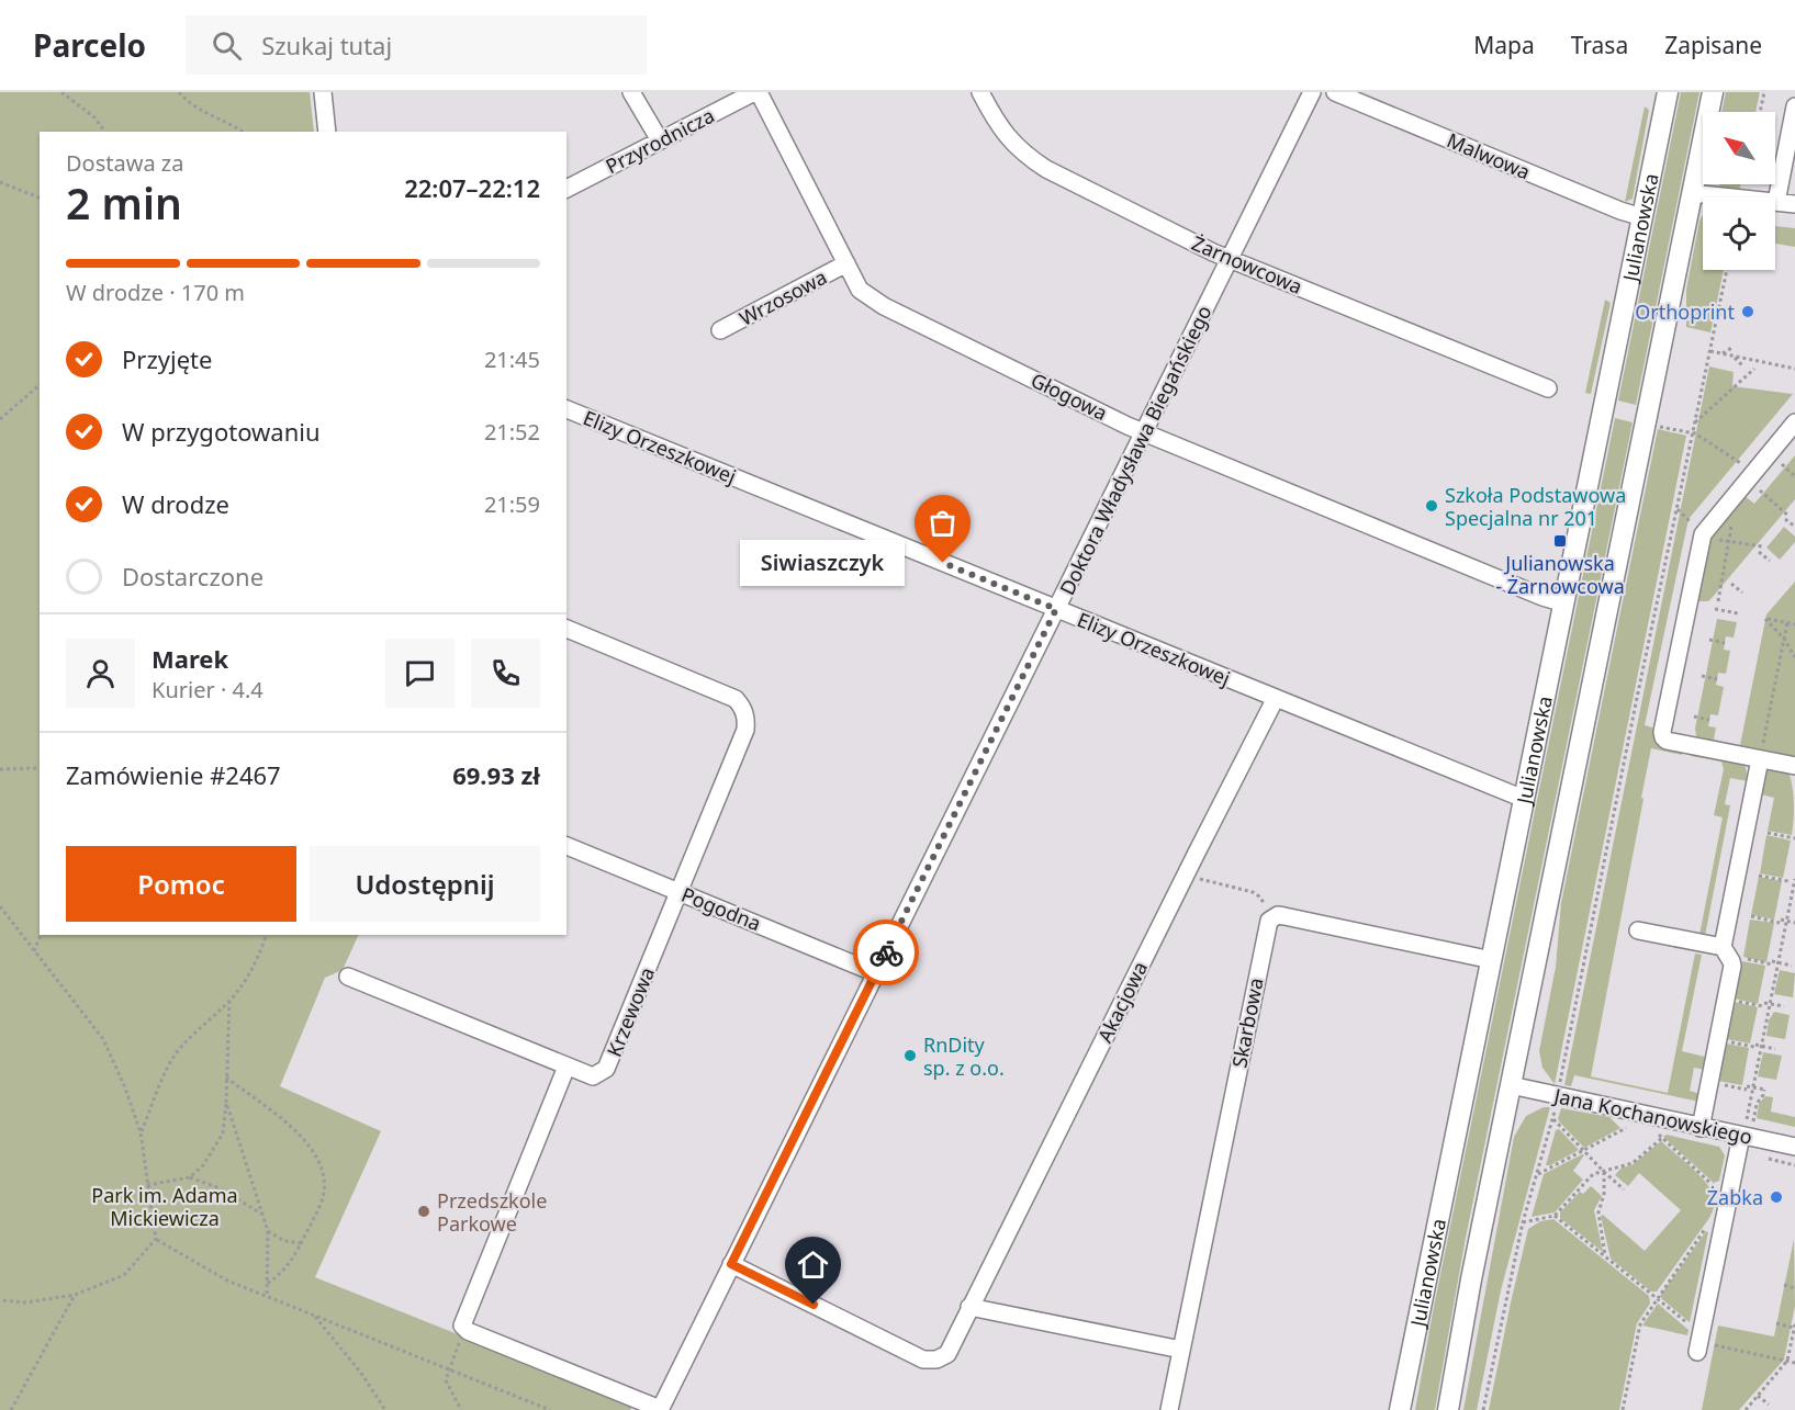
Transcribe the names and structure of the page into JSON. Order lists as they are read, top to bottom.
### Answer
{
  "streets": {
    "main road": ["Julianowska"],
    "street": [
      "Przyrodnicza",
      "Malwowa",
      "Żarnowcowa",
      "Wrzosowa",
      "Głogowa",
      "Elizy Orzeszkowej",
      "Doktora Władysława Biegańskiego",
      "Pogodna",
      "Akacjowa",
      "Krzewowa",
      "Skarbowa",
      "Jana Kochanowskiego"
    ]
  },
  "crossings": [
    ["Przyrodnicza", "Głogowa"],
    ["Malwowa", "Julianowska"],
    ["Julianowska", "Głogowa"],
    ["Julianowska", "Elizy Orzeszkowej"],
    ["Żarnowcowa", "Doktora Władysława Biegańskiego"],
    ["Wrzosowa", "Głogowa"],
    ["Głogowa", "Doktora Władysława Biegańskiego"],
    ["Elizy Orzeszkowej", "Doktora Władysława Biegańskiego"],
    ["Elizy Orzeszkowej", "Akacjowa"],
    ["Doktora Władysława Biegańskiego", "Pogodna"],
    ["Doktora Władysława Biegańskiego", "Akacjowa"],
    ["Pogodna", "Krzewowa"]
  ],
  "parks": ["Park im. Adama Mickiewicza"],
  "places": {
    "other": [
      "Orthoprint",
      "Szkoła Podstawowa Specjalna nr 201",
      "Siwiaszczyk",
      "RnDity sp. z o.o.",
      "Żabka",
      "Przedszkole Parkowe"
    ],
    "transit": ["Julianowska - Żarnowcowa"]
  },
  "north": "top left",
  "page": {
    "header": "Parcelo",
    "search": "Szukaj tutaj",
    "nav": ["Mapa", "Trasa", "Zapisane"],
    "heading": ["2 min", "Dostawa za", "22:07–22:12"],
    "panel": [
      "Marek",
      "Kurier · 4.4",
      "Zamówienie #2467",
      "69.93 zł"
    ],
    "bar": "W drodze · 170 m",
    "list": [
      ["Przyjęte", "21:45"],
      ["W przygotowaniu", "21:52"],
      ["W drodze", "21:59"],
      "Dostarczone"
    ],
    "bubble": "Siwiaszczyk",
    "buttons": ["Pomoc", "Udostępnij"]
  }
}
